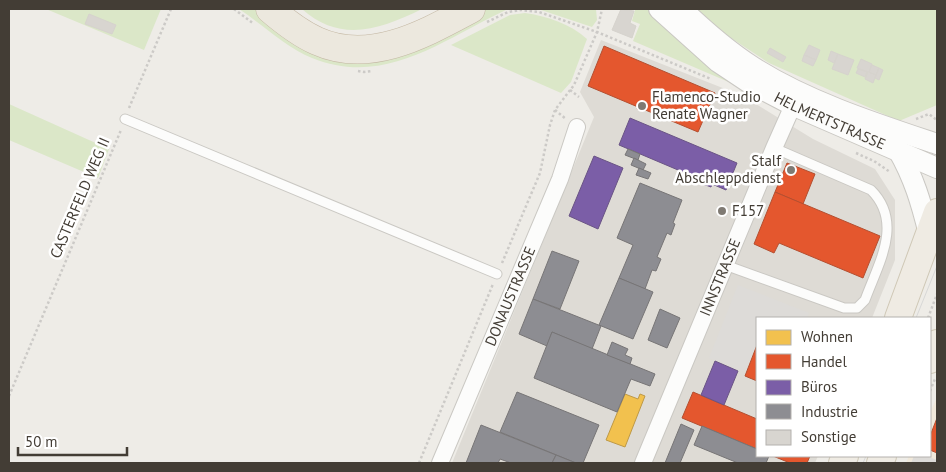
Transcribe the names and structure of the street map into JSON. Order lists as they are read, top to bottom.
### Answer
{
  "streets": {
    "street": ["HELMERTSTRASSE", "INNSTRASSE", "DONAUSTRASSE"],
    "path": ["CASTERFELD WEG II"]
  },
  "crossings": [
    ["HELMERTSTRASSE", "INNSTRASSE"]
  ],
  "places": ["Flamenco-Studio Renate Wagner", "Stalf Abschleppdienst", "F157"],
  "legend": [
    "Wohnen",
    "Handel",
    "Büros",
    "Industrie",
    "Sonstige"
  ],
  "scale_bar": "50 m"
}
